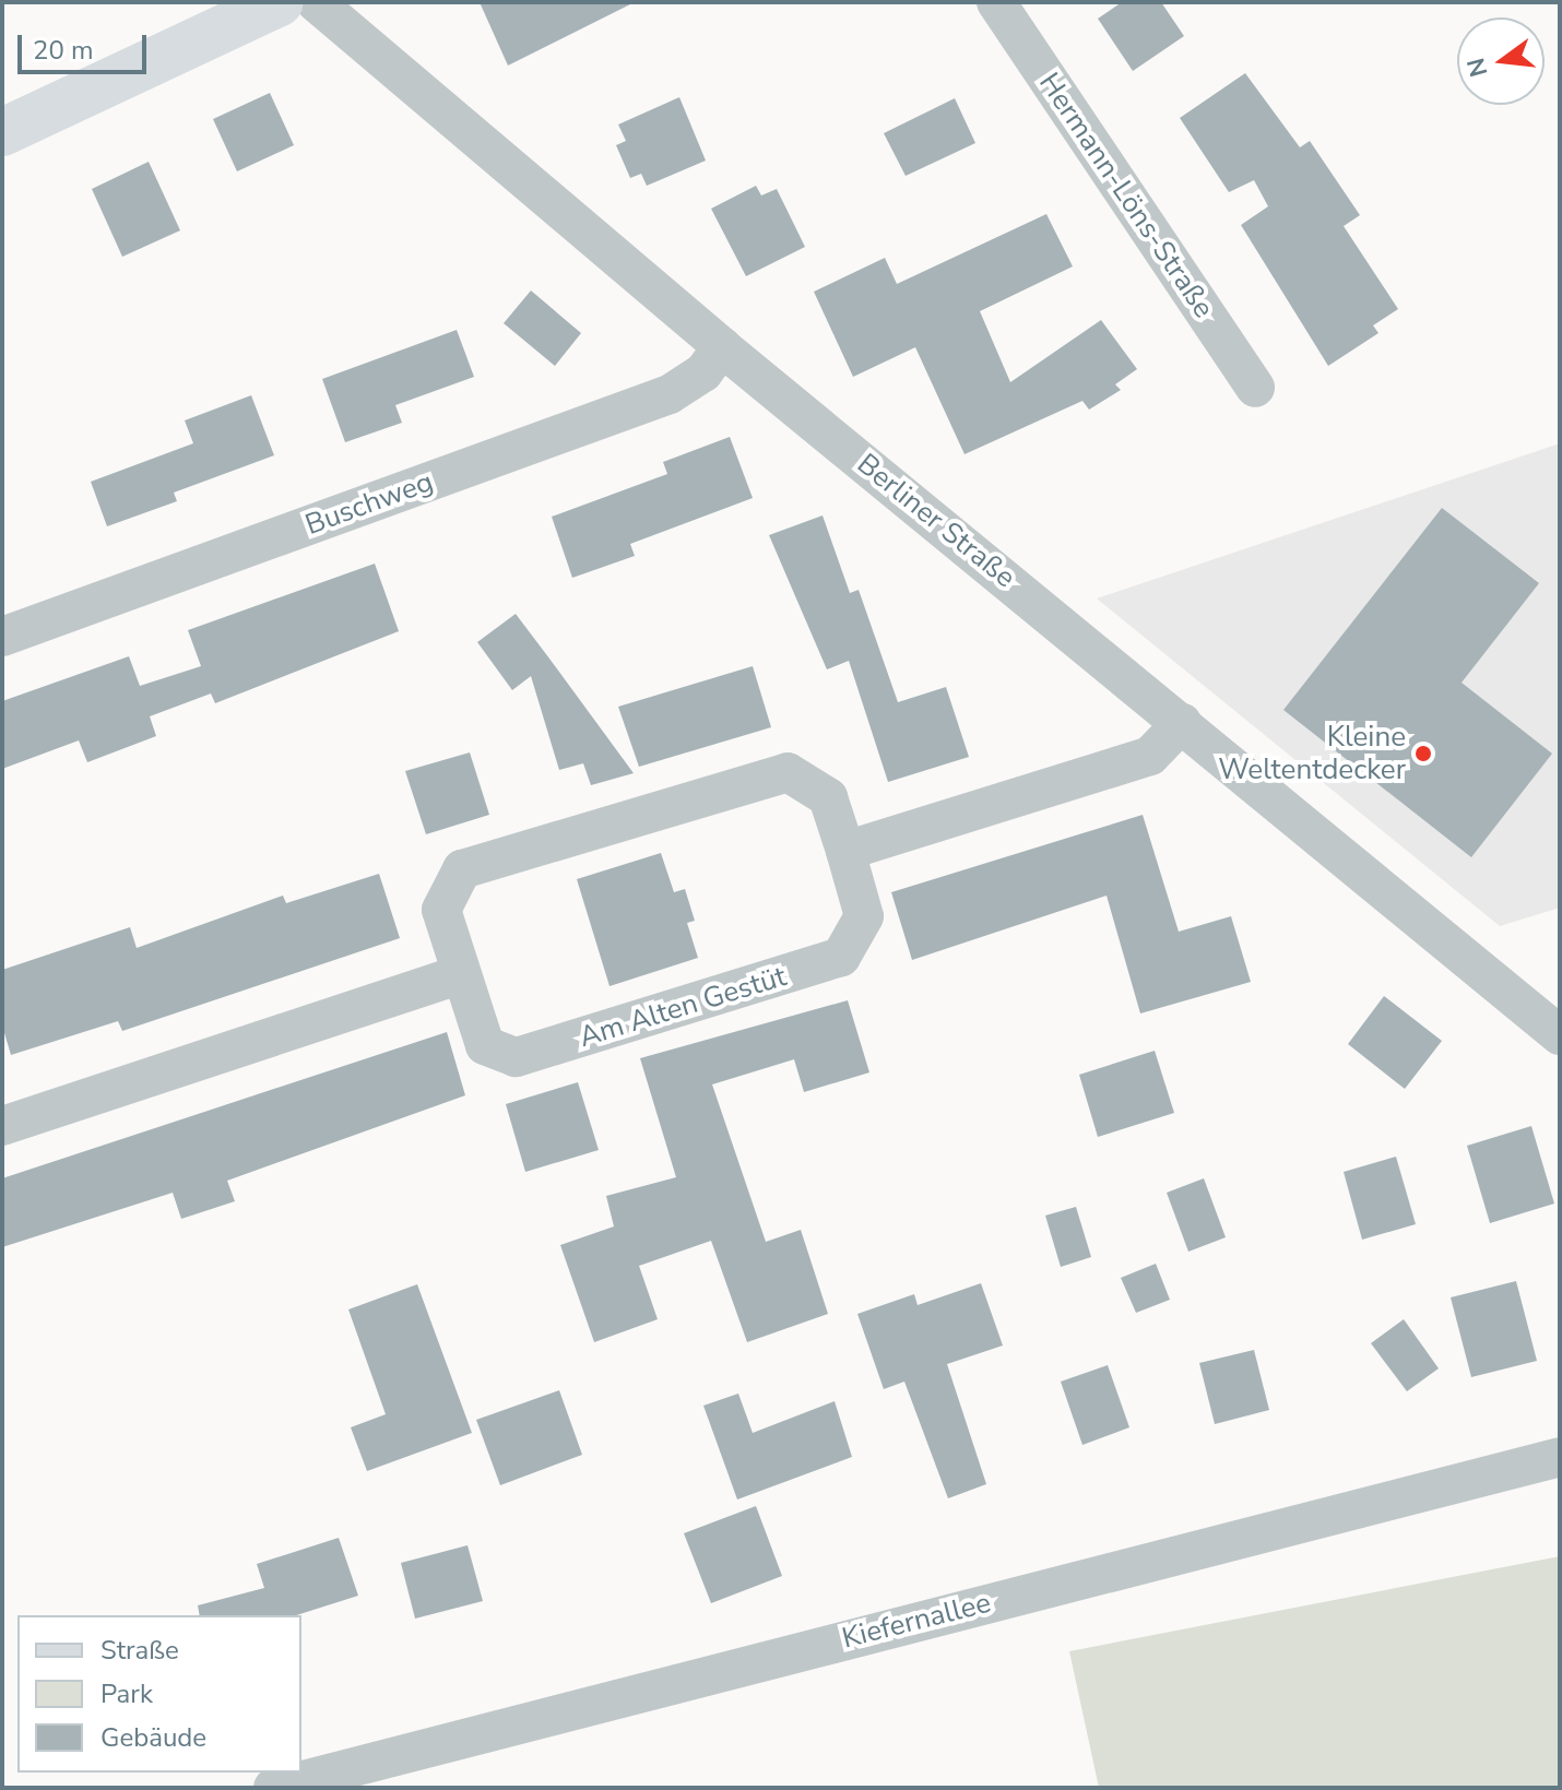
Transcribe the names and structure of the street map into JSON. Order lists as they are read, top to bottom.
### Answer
{
  "streets": {
    "street": [
      "Hermann-Löns-Straße",
      "Buschweg",
      "Berliner Straße",
      "Am Alten Gestüt",
      "Kiefernallee"
    ]
  },
  "crossings": [
    ["Buschweg", "Berliner Straße"]
  ],
  "places": ["Kleine Weltentdecker"],
  "legend": ["Straße", "Park", "Gebäude"],
  "scale_bar": "20 m",
  "north": "left"
}
